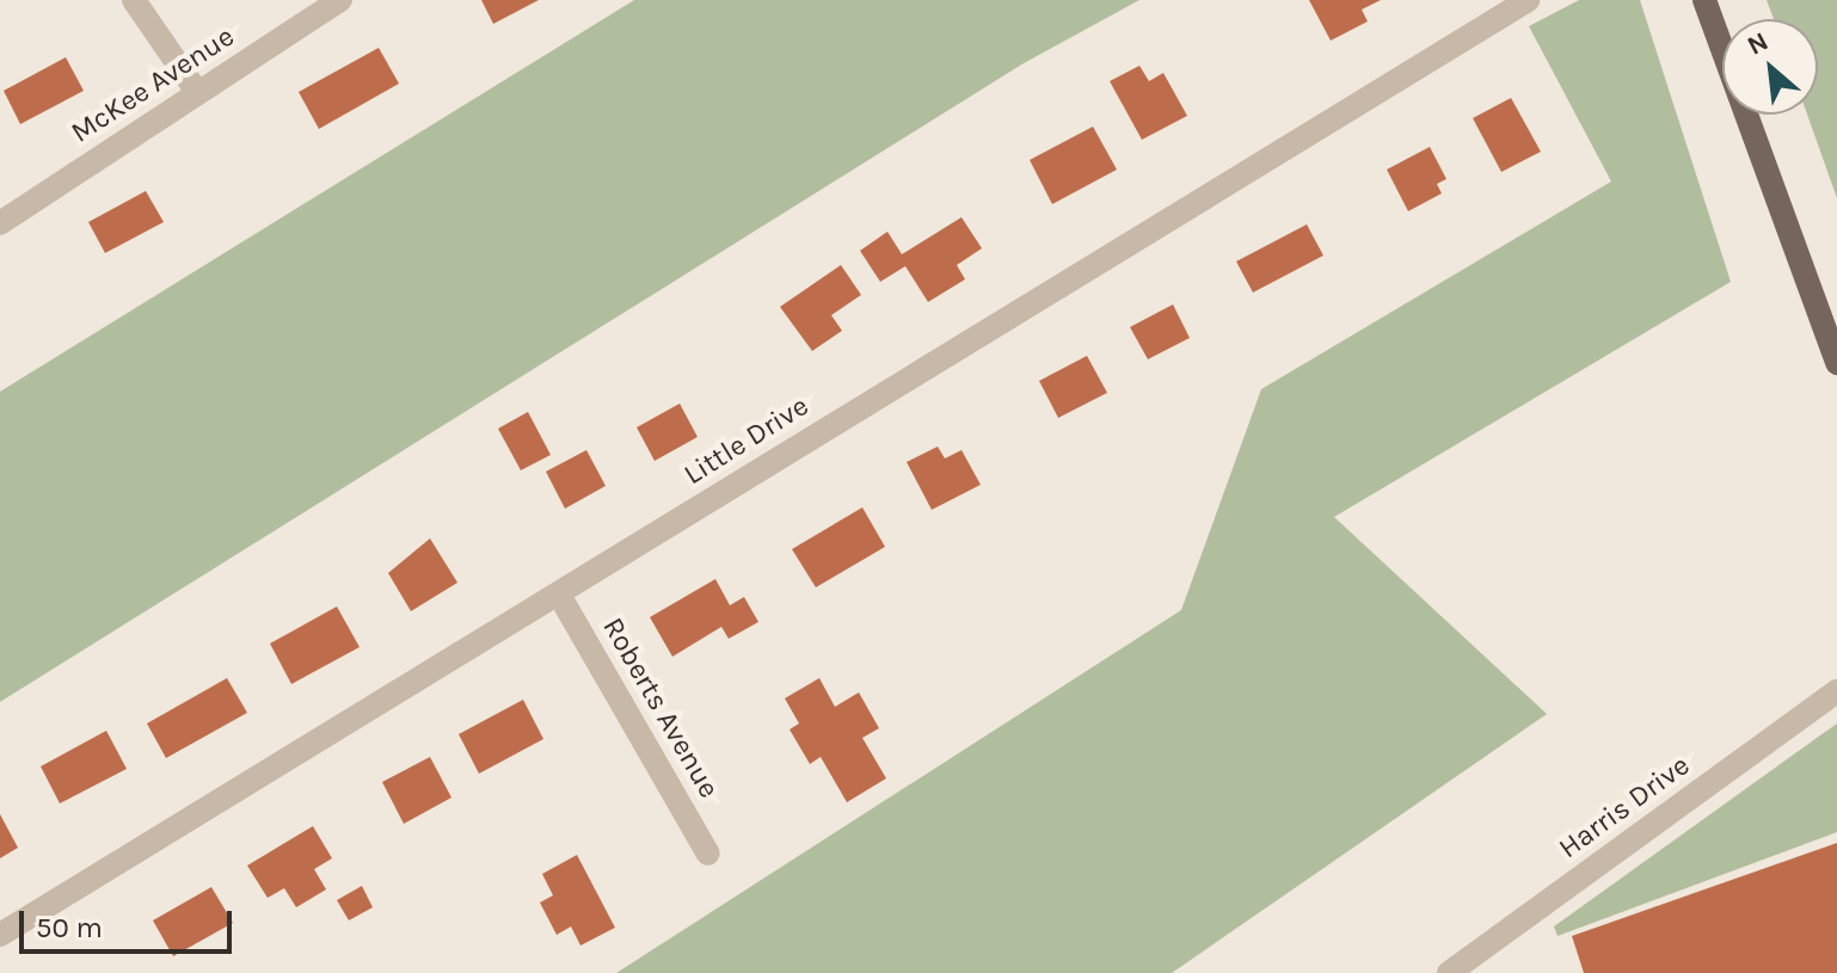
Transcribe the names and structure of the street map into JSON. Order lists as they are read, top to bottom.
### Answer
{
  "streets": {
    "street": [
      "McKee Avenue",
      "Little Drive",
      "Roberts Avenue",
      "Harris Drive"
    ]
  },
  "crossings": [
    ["Little Drive", "Roberts Avenue"]
  ],
  "scale_bar": "50 m",
  "north": "top left"
}
